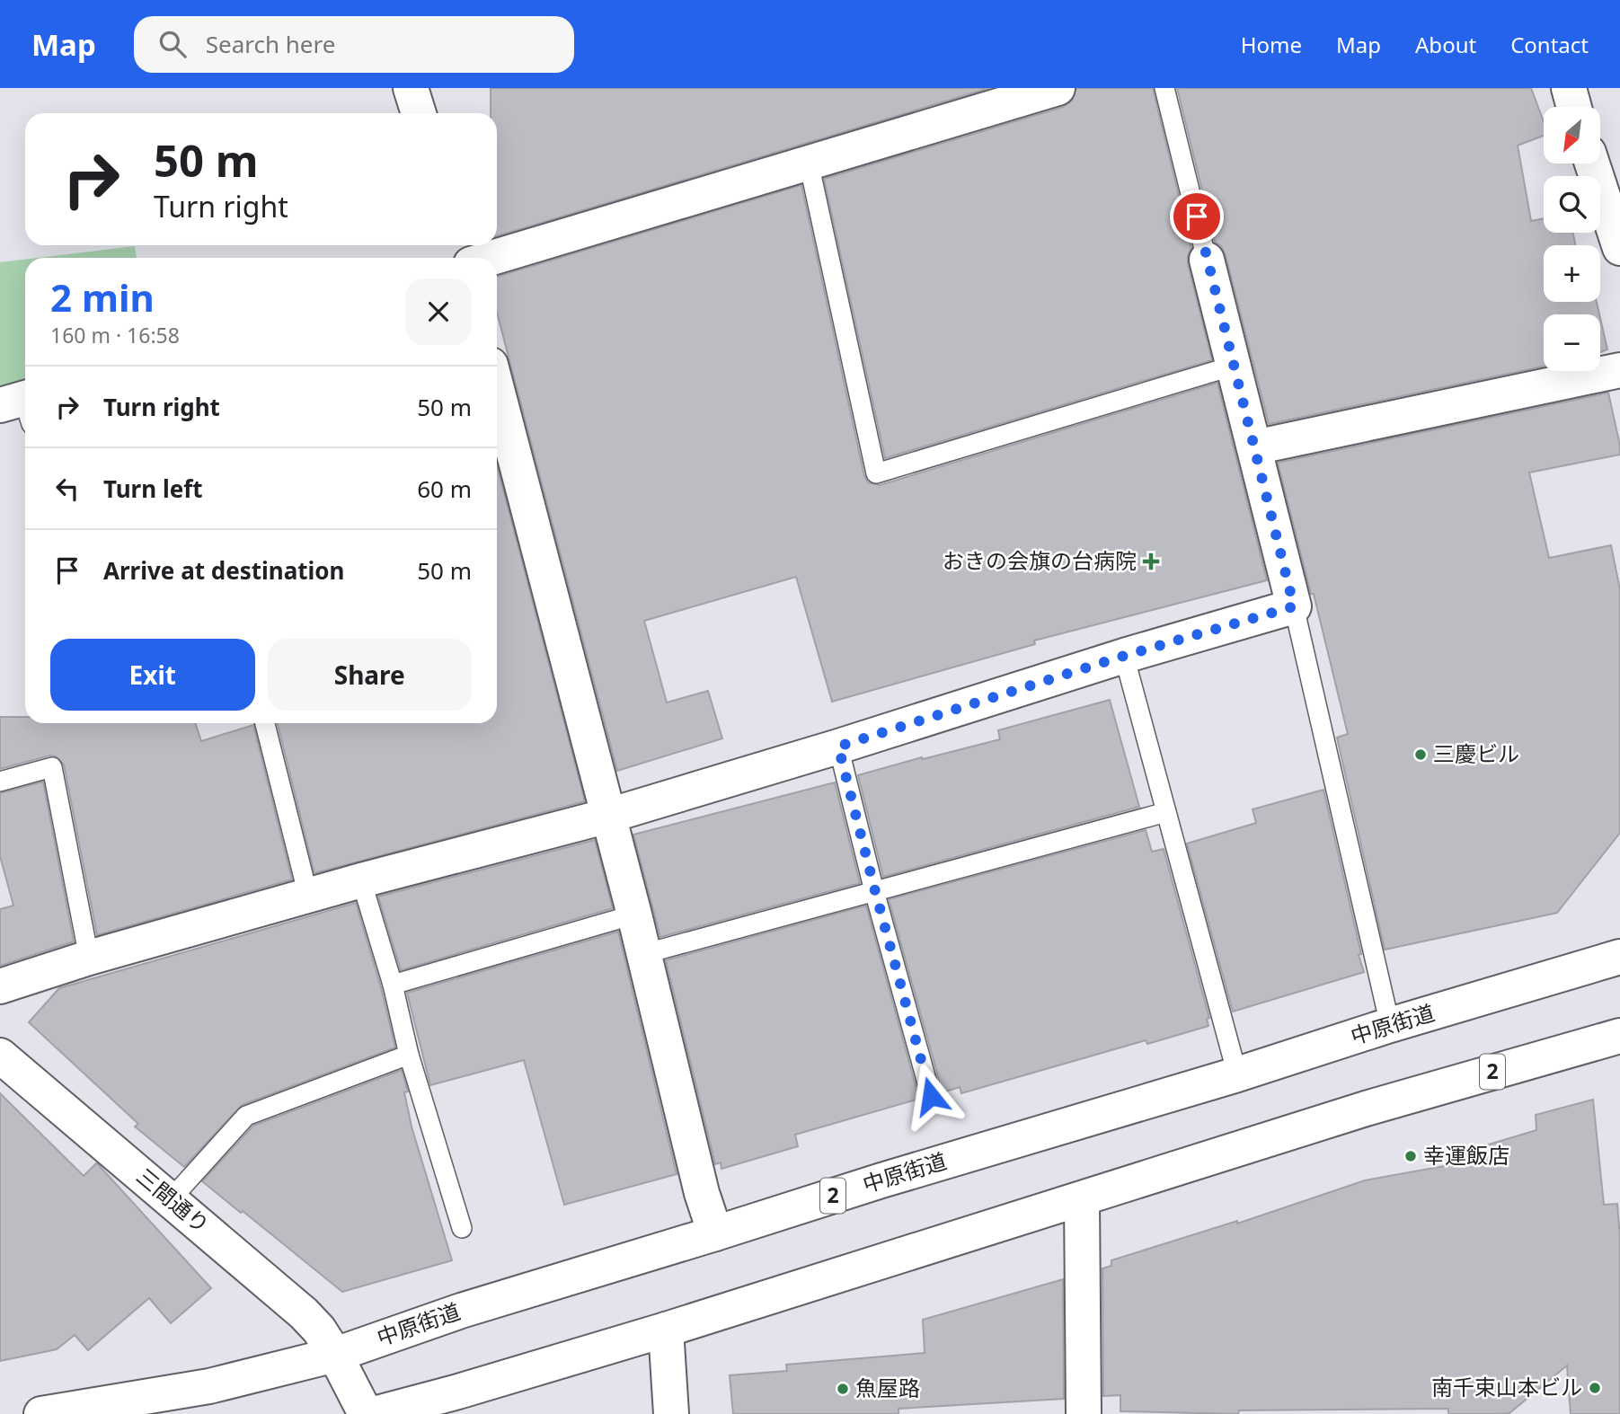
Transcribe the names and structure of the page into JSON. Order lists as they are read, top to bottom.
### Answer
{
  "streets": {
    "street": ["中原街道", "2", "三間通り"]
  },
  "crossings": [
    ["中原街道", "三間通り"]
  ],
  "places": {
    "health": ["おきの会旗の台病院"],
    "other": [
      "三慶ビル",
      "幸運飯店",
      "南千束山本ビル",
      "魚屋路"
    ]
  },
  "north": "bottom left",
  "page": {
    "header": "Map",
    "search": "Search here",
    "nav": [
      "Home",
      "Map",
      "About",
      "Contact"
    ],
    "map_buttons": ["+", "−"],
    "turn": ["50 m", "Turn right"],
    "heading": ["2 min", "160 m · 16:58"],
    "list": [
      {
        "name": "Turn right",
        "value": "50 m"
      },
      {
        "name": "Turn left",
        "value": "60 m"
      },
      {
        "name": "Arrive at destination",
        "value": "50 m"
      }
    ],
    "buttons": ["Exit", "Share"]
  }
}
